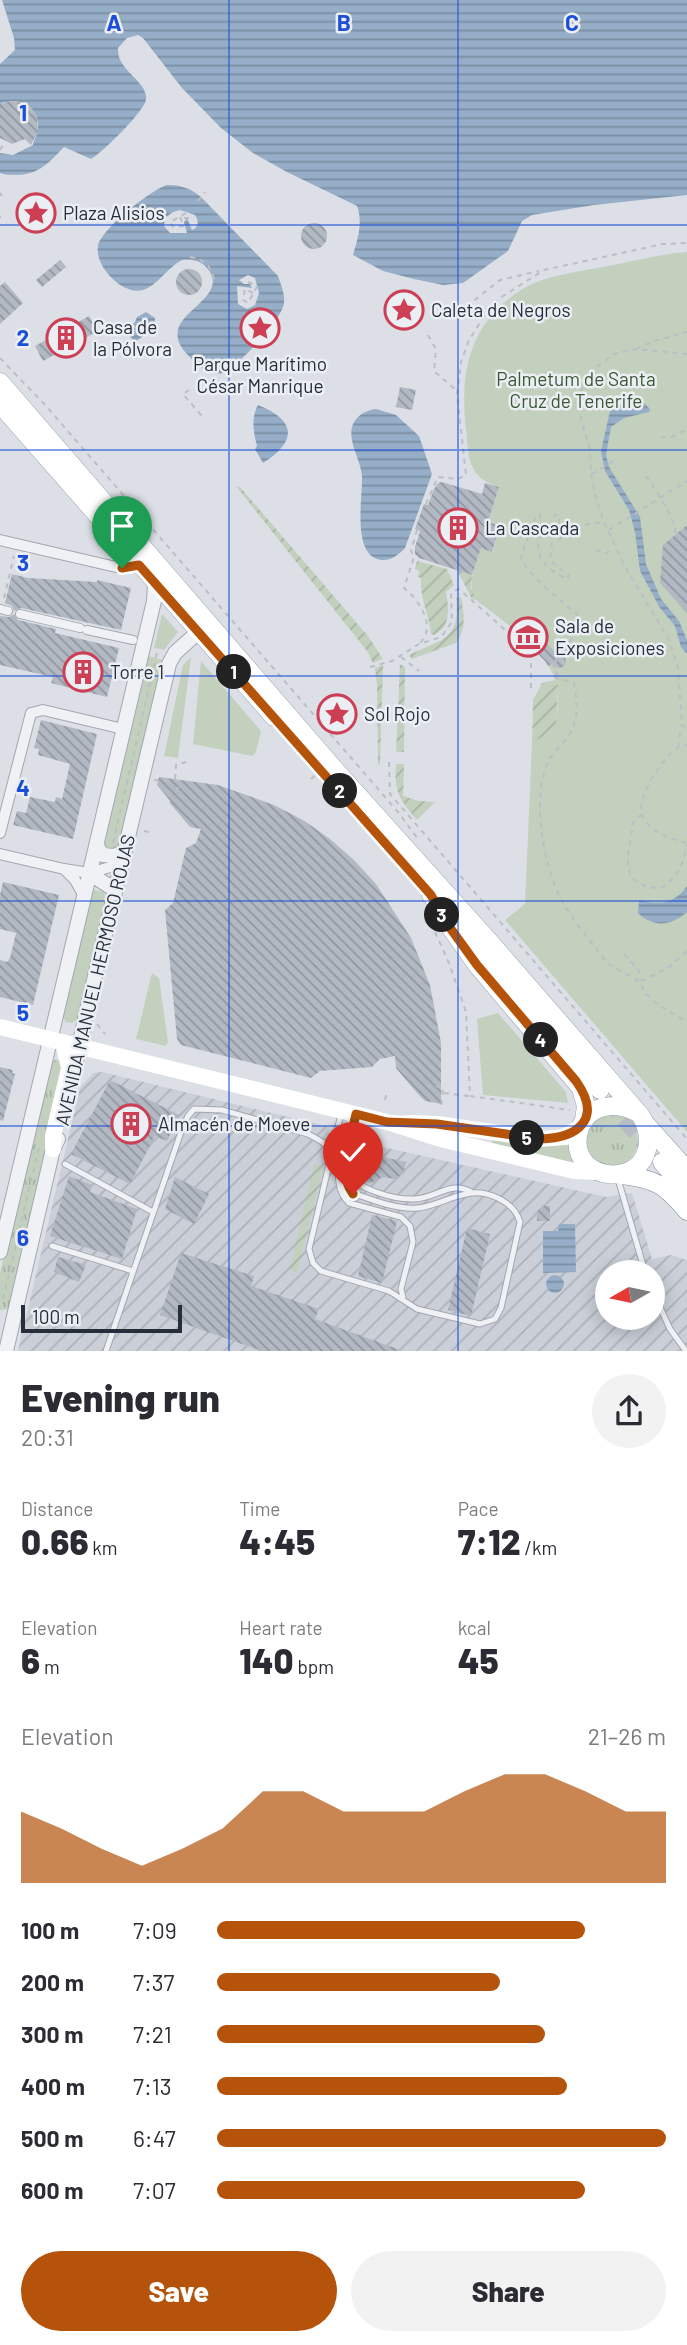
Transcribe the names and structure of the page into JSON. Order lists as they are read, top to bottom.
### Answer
{
  "streets": {
    "street": ["AVENIDA MANUEL HERMOSO ROJAS"]
  },
  "parks": ["Palmetum de Santa Cruz de Tenerife"],
  "places": {
    "place": [
      "Plaza Alisios",
      "Caleta de Negros",
      "Parque Marítimo César Manrique",
      "Sol Rojo"
    ],
    "building": [
      "Casa de la Pólvora",
      "La Cascada",
      "Torre 1",
      "Almacén de Moeve"
    ],
    "museum": ["Sala de Exposiciones"]
  },
  "scale_bar": "100 m",
  "north": "left",
  "page": {
    "pins": [
      "1",
      "2",
      "3",
      "4",
      "5"
    ],
    "scale": "100 m",
    "heading": ["Evening run", "20:31"],
    "stats": [
      ["Distance", "0.66 km"],
      ["Time", "4:45"],
      ["Pace", "7:12 /km"],
      ["Elevation", "6 m"],
      ["Heart rate", "140 bpm"],
      ["kcal", "45"]
    ],
    "chart": ["Elevation", "21–26 m"],
    "list": [
      {
        "name": "100 m",
        "note": "7:09"
      },
      {
        "name": "200 m",
        "note": "7:37"
      },
      {
        "name": "300 m",
        "note": "7:21"
      },
      {
        "name": "400 m",
        "note": "7:13"
      },
      {
        "name": "500 m",
        "note": "6:47"
      },
      {
        "name": "600 m",
        "note": "7:07"
      }
    ],
    "buttons": ["Save", "Share"]
  },
  "grid": {
    "columns": ["A", "B", "C"],
    "rows": [
      "1",
      "2",
      "3",
      "4",
      "5",
      "6"
    ]
  }
}
